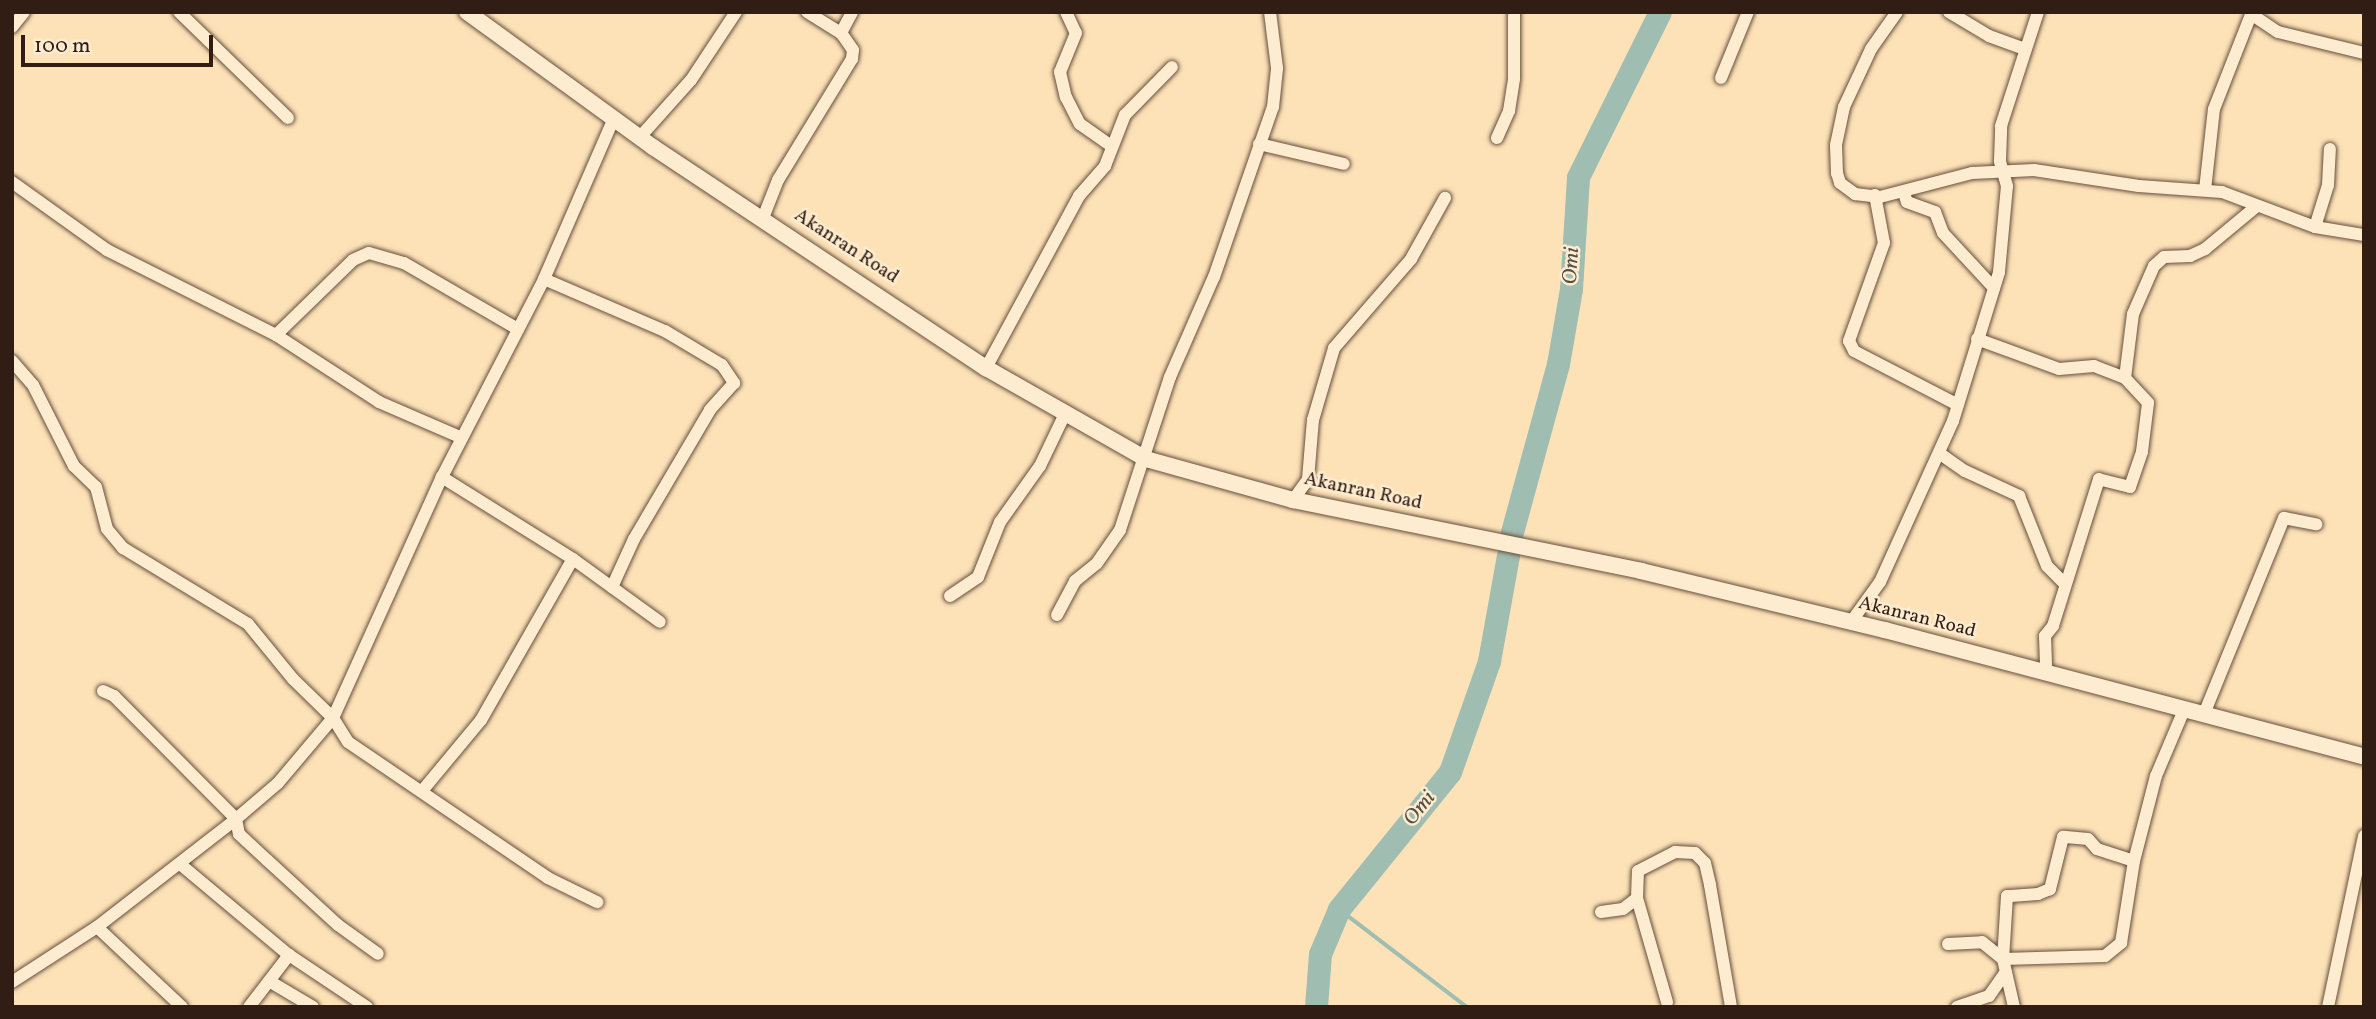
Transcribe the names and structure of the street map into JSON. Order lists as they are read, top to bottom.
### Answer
{
  "streets": {
    "main road": ["Akanran Road"]
  },
  "water": ["Omi"],
  "scale_bar": "100 m"
}
